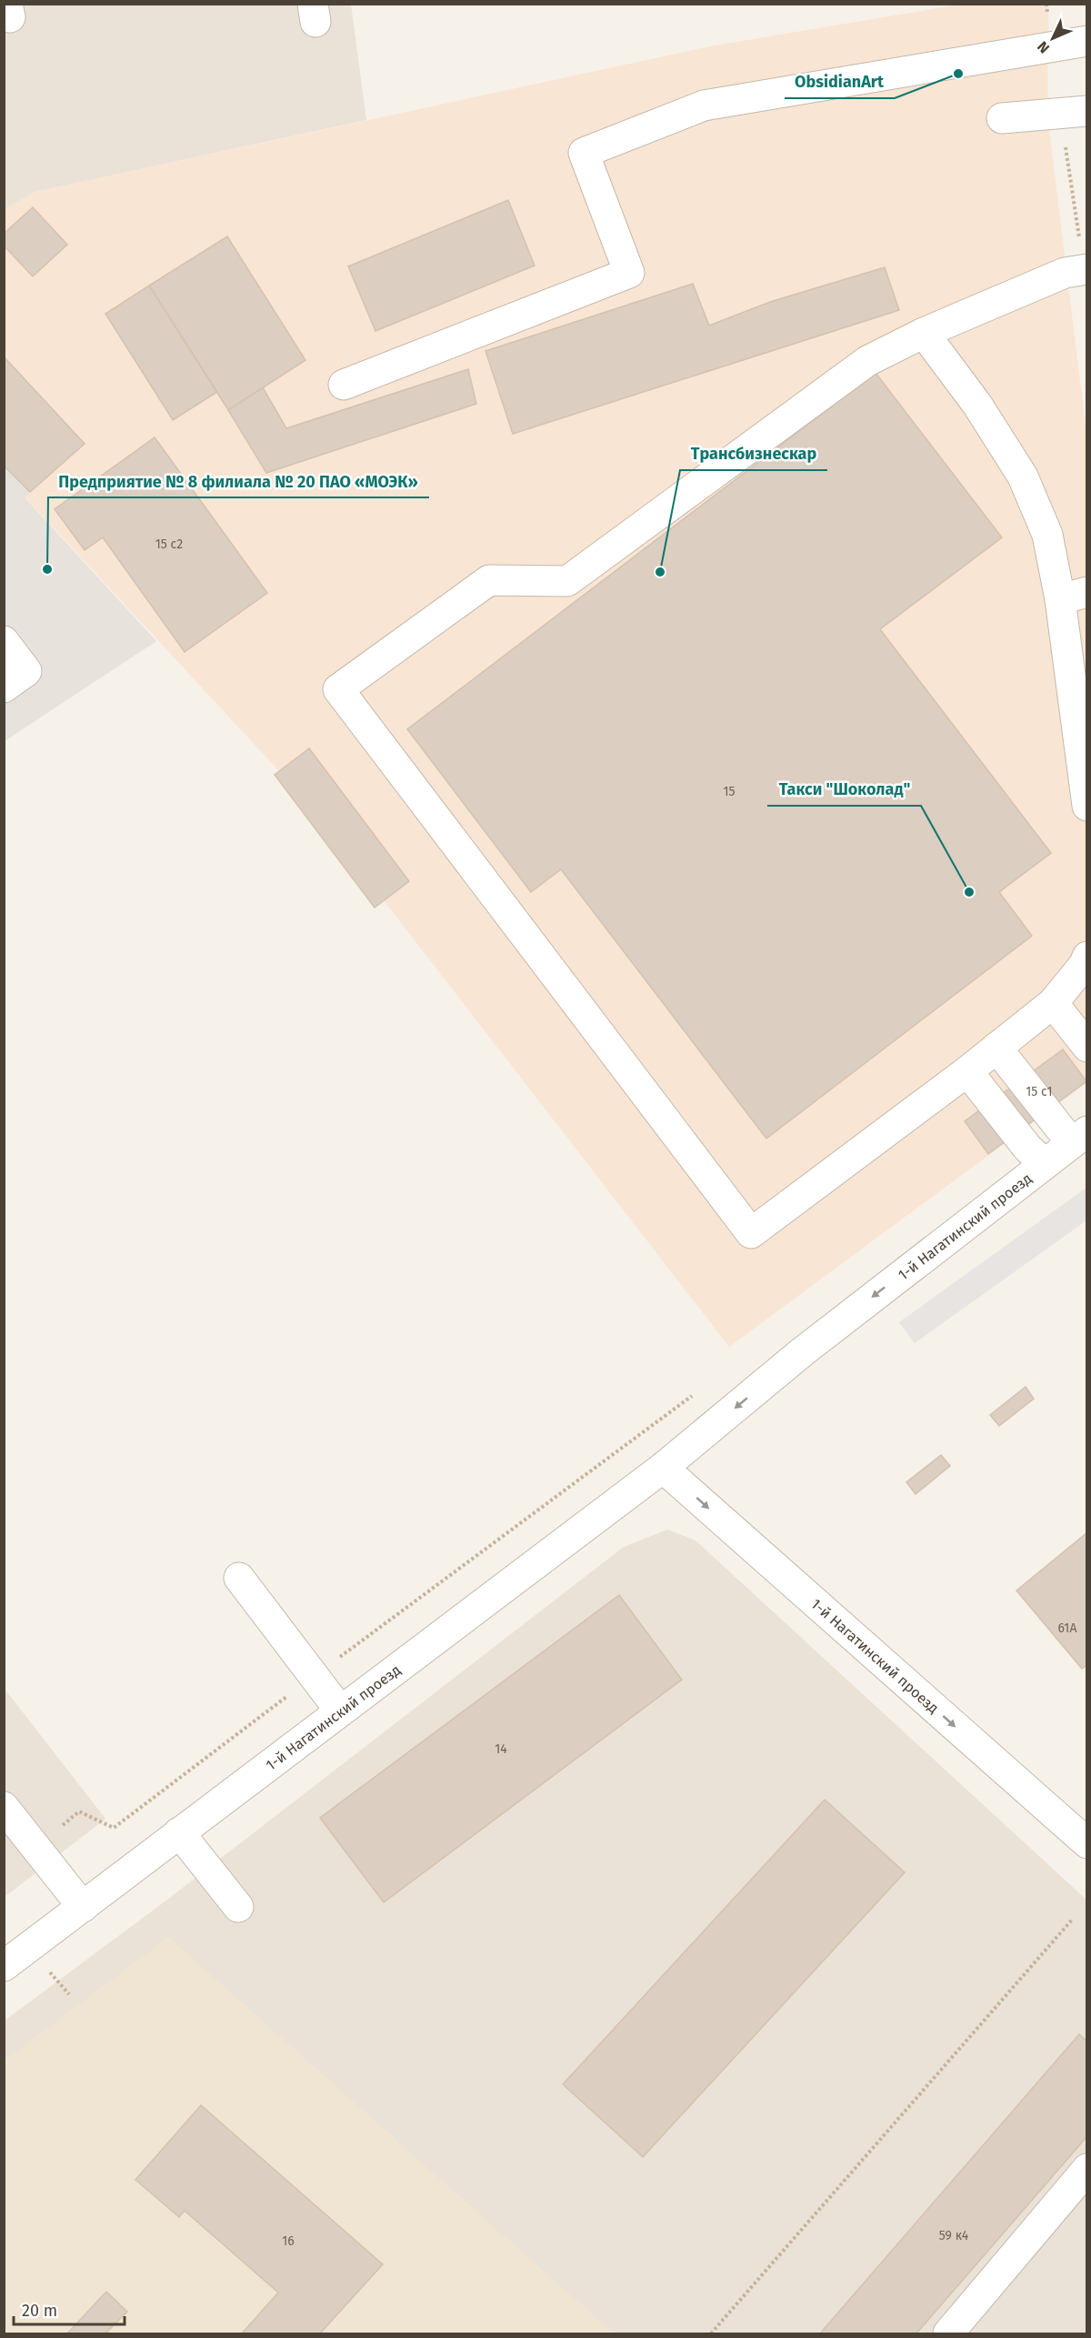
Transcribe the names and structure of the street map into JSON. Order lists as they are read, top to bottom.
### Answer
{
  "streets": {
    "street": ["1-й Нагатинский проезд"]
  },
  "places": [
    "ObsidianArt",
    "Предприятие № 8 филиала № 20 ПАО «МОЭК»",
    "Трансбизнескар",
    "Такси \"Шоколад\""
  ],
  "house_numbers": [
    "15 с2",
    "15",
    "15 с1",
    "61А",
    "14",
    "59 к4",
    "16"
  ],
  "scale_bar": "20 m",
  "north": "bottom left"
}
